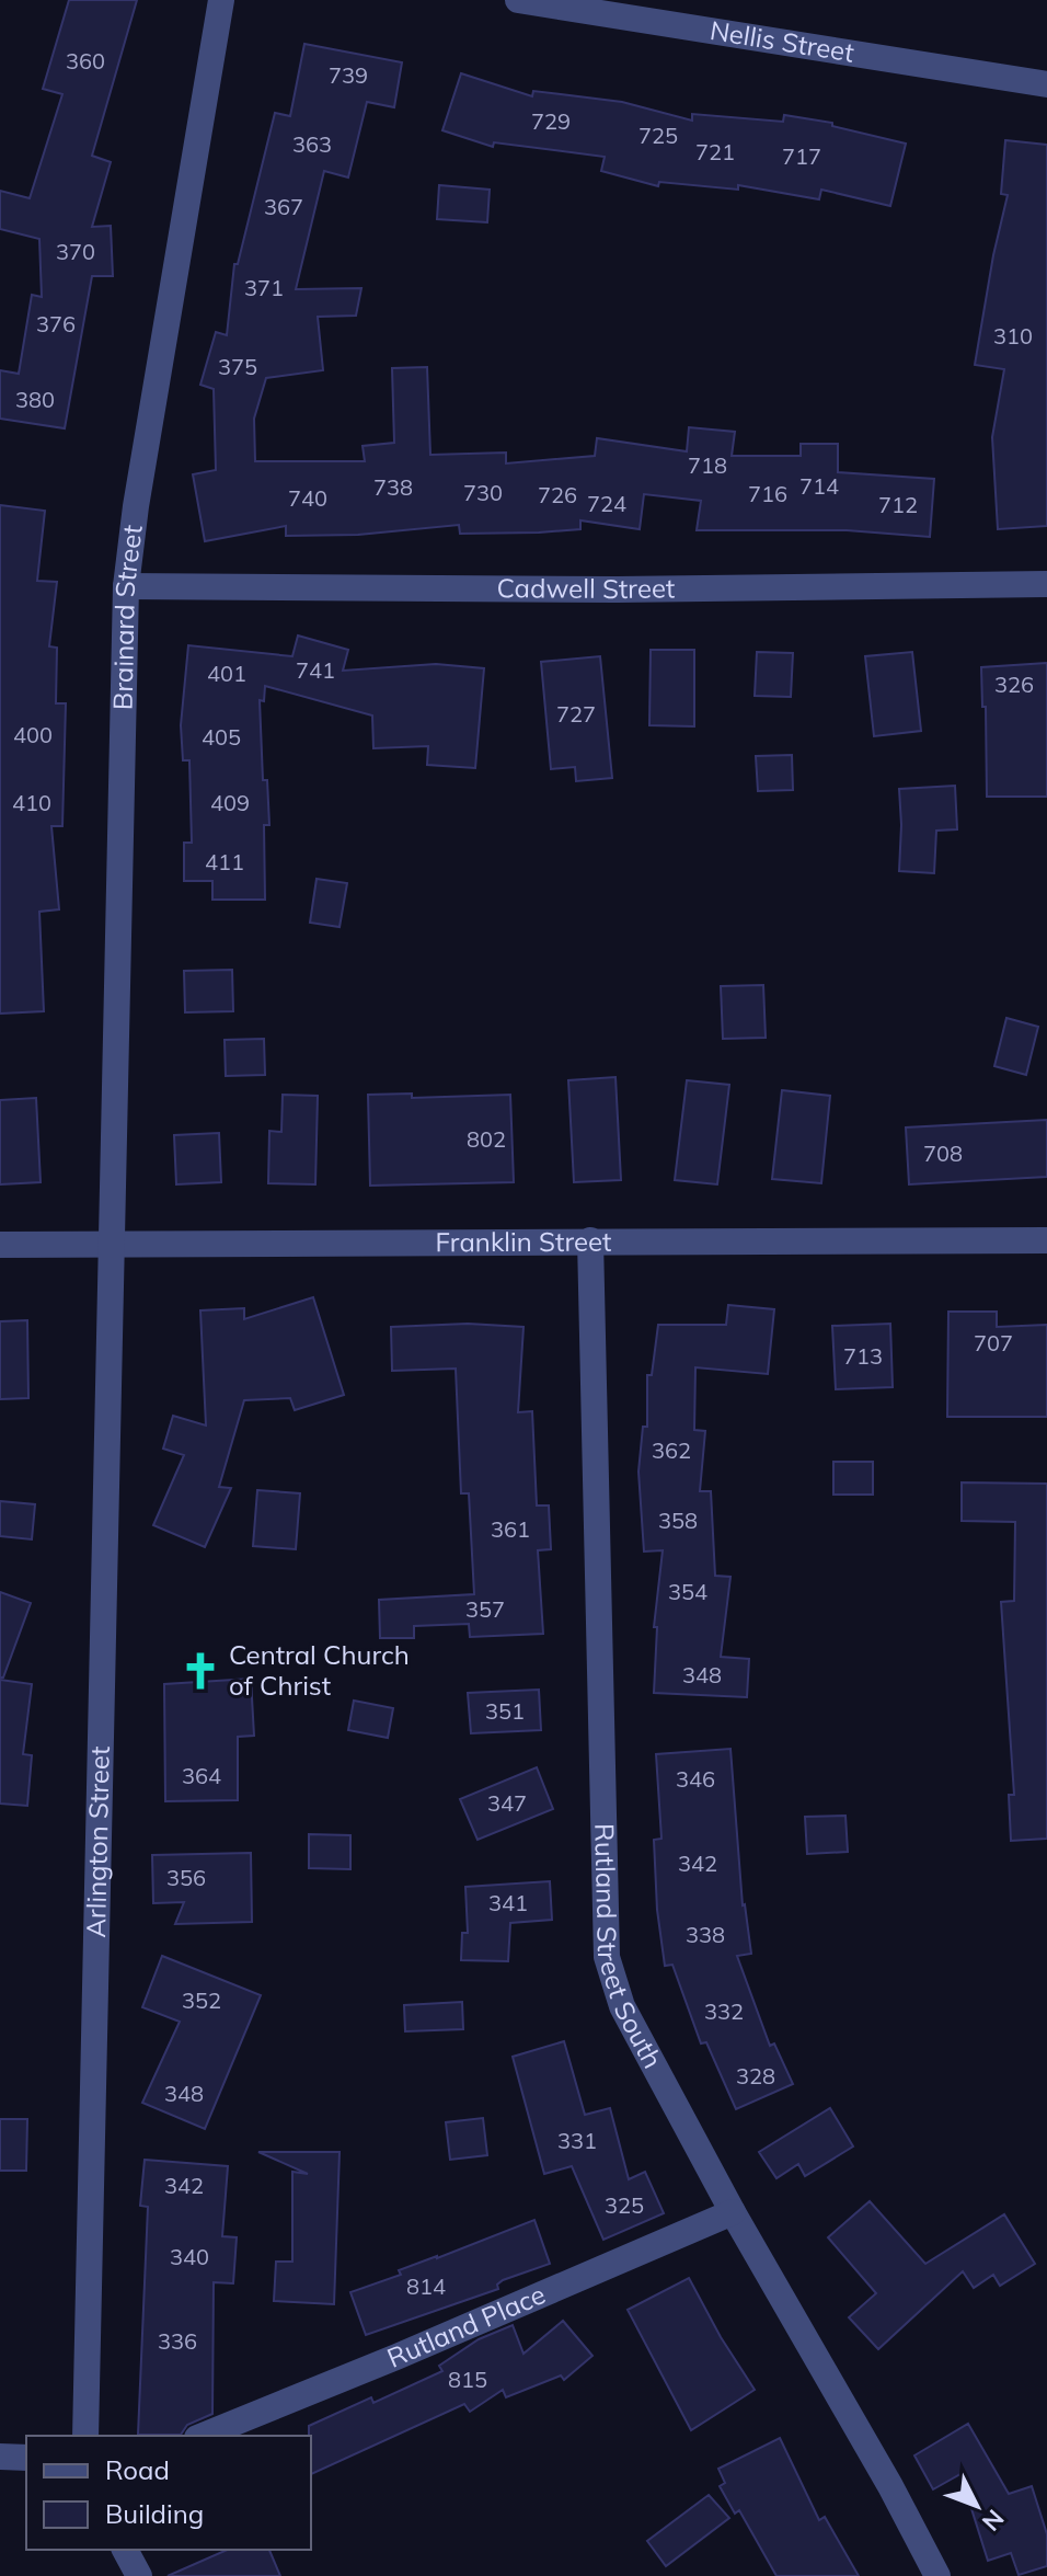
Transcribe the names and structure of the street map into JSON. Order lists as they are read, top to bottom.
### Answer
{
  "streets": {
    "street": [
      "Nellis Street",
      "Cadwell Street",
      "Brainard Street",
      "Franklin Street",
      "Arlington Street",
      "Rutland Street South",
      "Rutland Place"
    ]
  },
  "crossings": [
    ["Cadwell Street", "Brainard Street"],
    ["Brainard Street", "Franklin Street"],
    ["Brainard Street", "Arlington Street"],
    ["Franklin Street", "Arlington Street"],
    ["Franklin Street", "Rutland Street South"],
    ["Rutland Street South", "Rutland Place"]
  ],
  "places": {
    "church": ["Central Church of Christ"]
  },
  "house_numbers": [
    "360",
    "739",
    "729",
    "725",
    "363",
    "721",
    "717",
    "367",
    "370",
    "371",
    "376",
    "310",
    "375",
    "380",
    "718",
    "714",
    "738",
    "730",
    "716",
    "726",
    "740",
    "724",
    "712",
    "741",
    "401",
    "326",
    "727",
    "400",
    "405",
    "410",
    "409",
    "411",
    "802",
    "708",
    "707",
    "713",
    "362",
    "358",
    "361",
    "354",
    "357",
    "348",
    "351",
    "364",
    "346",
    "347",
    "342",
    "356",
    "341",
    "338",
    "352",
    "332",
    "328",
    "348",
    "331",
    "342",
    "325",
    "340",
    "814",
    "336",
    "815"
  ],
  "legend": ["Road", "Building"],
  "north": "bottom right"
}
